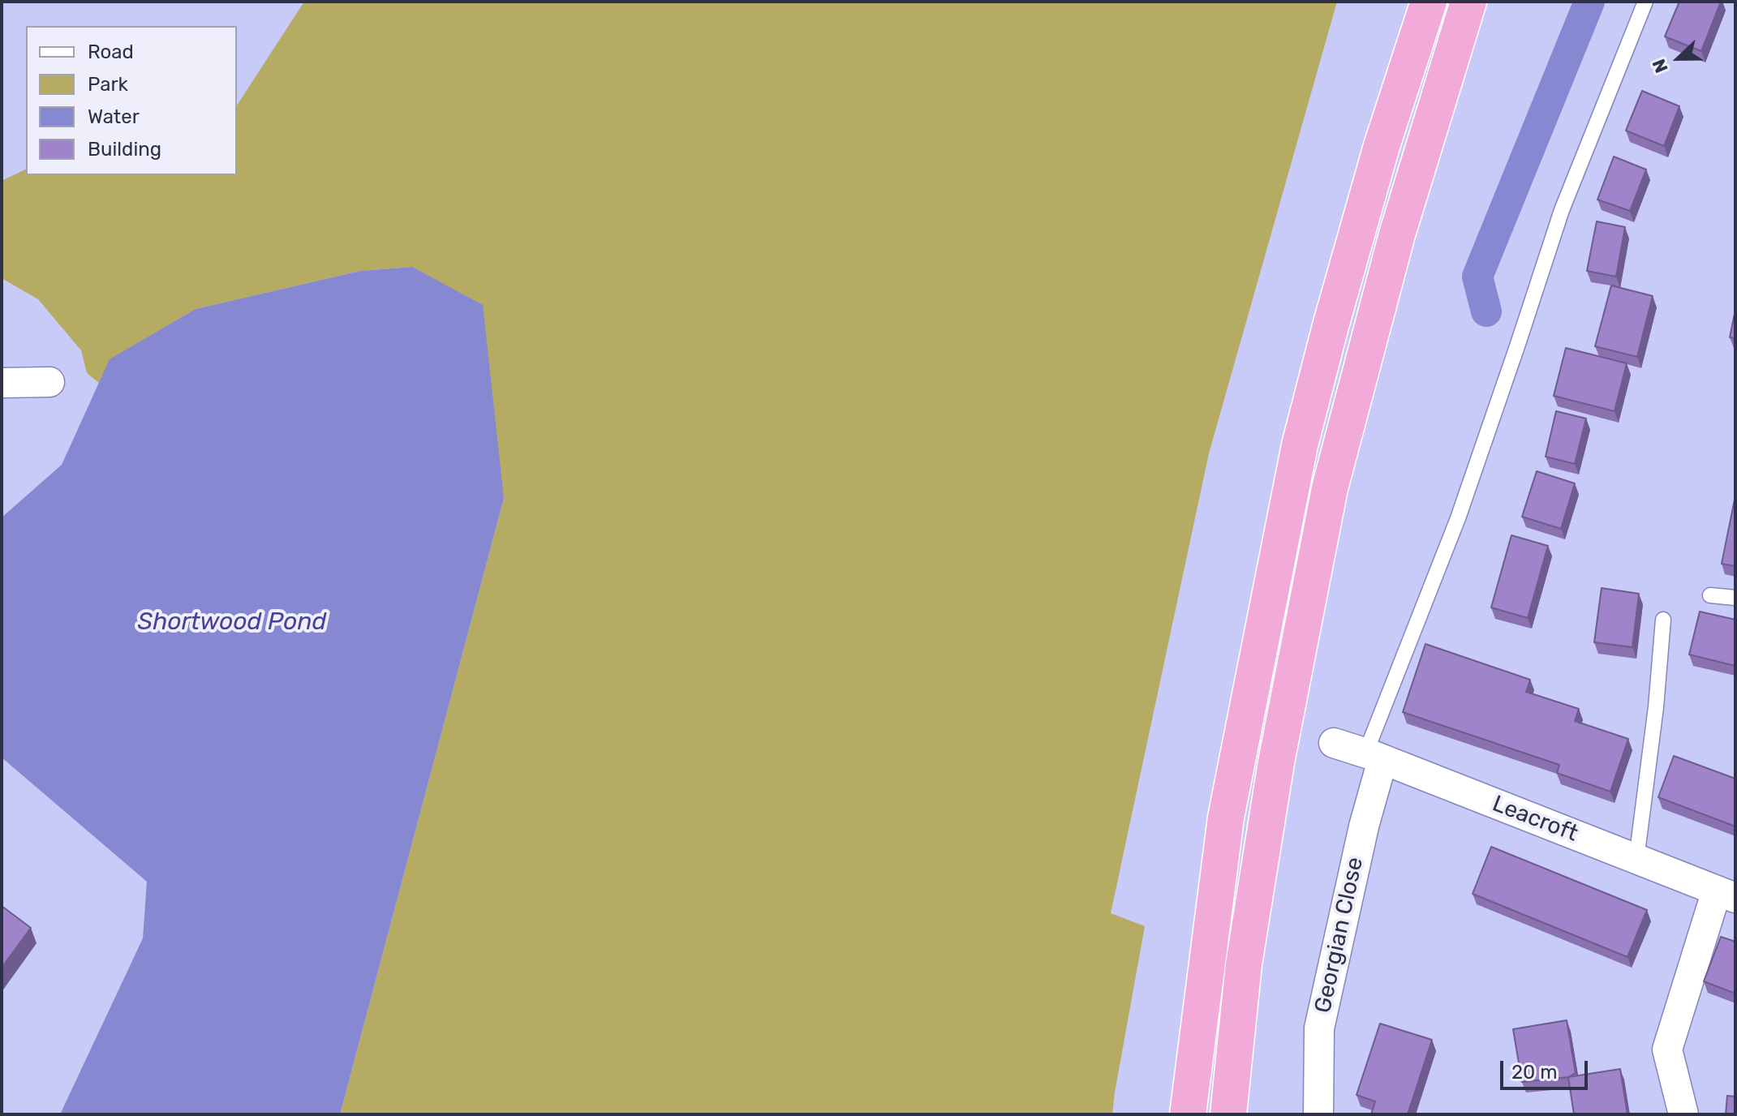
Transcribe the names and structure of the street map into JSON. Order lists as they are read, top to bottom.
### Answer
{
  "streets": {
    "street": ["Leacroft", "Georgian Close"]
  },
  "crossings": [
    ["Leacroft", "Georgian Close"]
  ],
  "water": ["Shortwood Pond"],
  "legend": [
    "Road",
    "Park",
    "Water",
    "Building"
  ],
  "scale_bar": "20 m",
  "north": "left"
}
